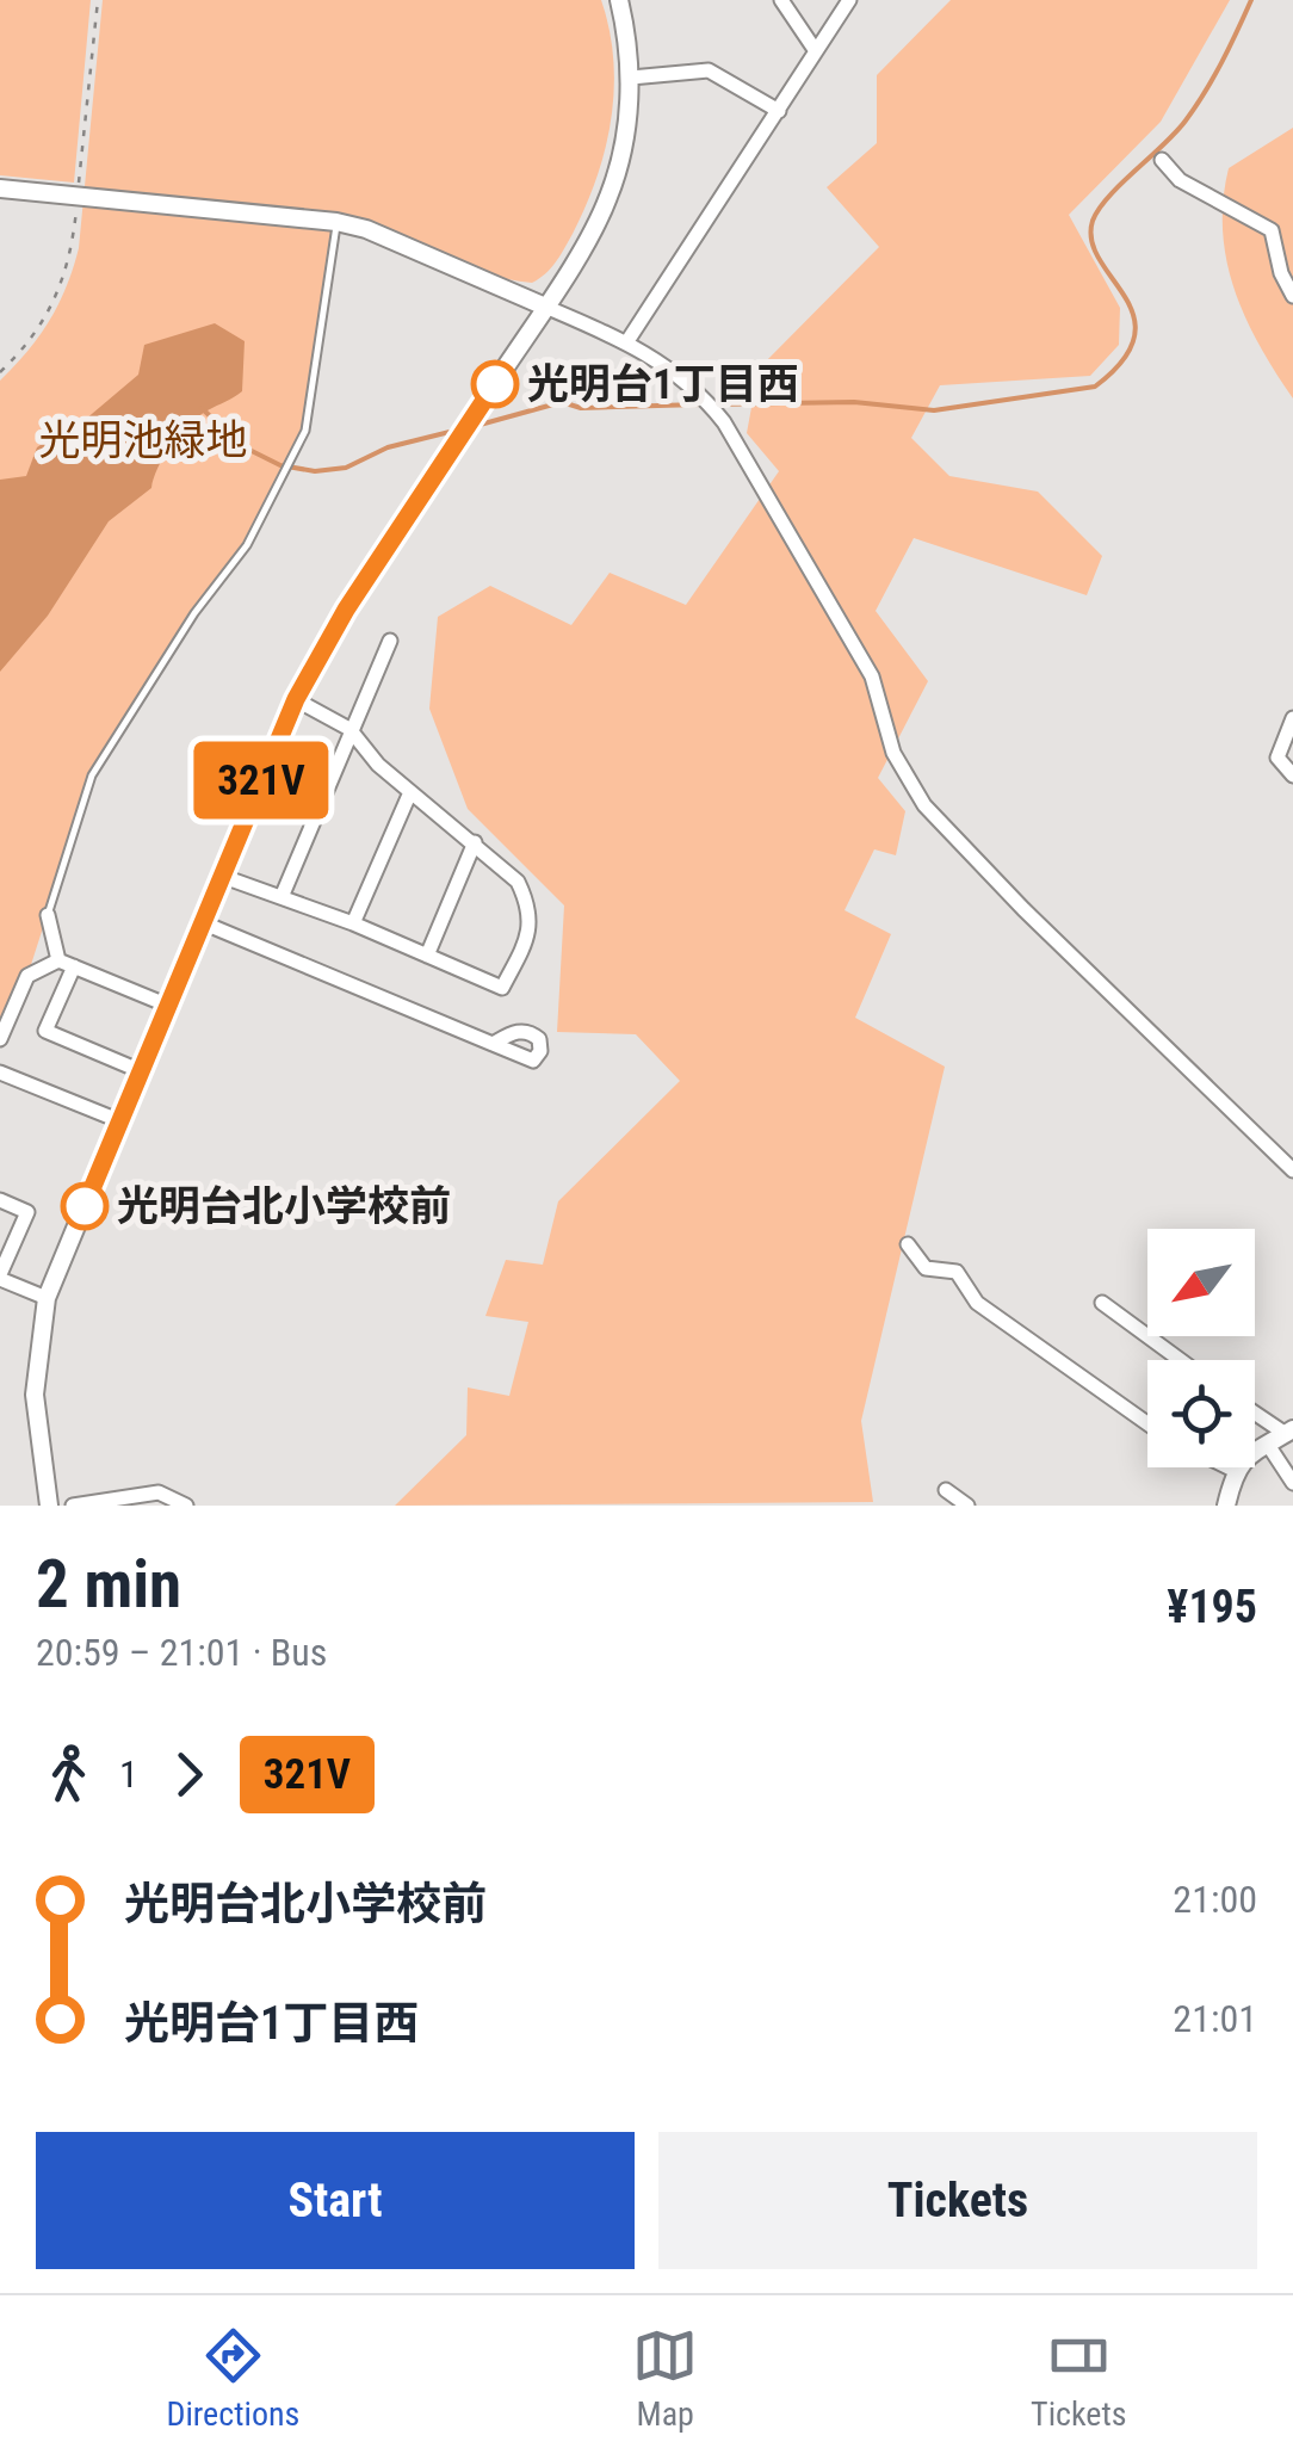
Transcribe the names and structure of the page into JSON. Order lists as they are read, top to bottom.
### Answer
{
  "parks": ["光明池緑地"],
  "places": ["光明台1丁目西", "光明台北小学校前"],
  "lines": ["bus line 321V"],
  "north": "bottom left",
  "page": {
    "on_map": "321V",
    "heading": ["2 min", "20:59 – 21:01 · Bus", "¥195"],
    "legs": ["1", "321V"],
    "list": [
      {
        "name": "光明台北小学校前",
        "value": "21:00"
      },
      {
        "name": "光明台1丁目西",
        "value": "21:01"
      }
    ],
    "buttons": ["Start", "Tickets"],
    "tabs": ["Directions", "Map", "Tickets"]
  }
}
